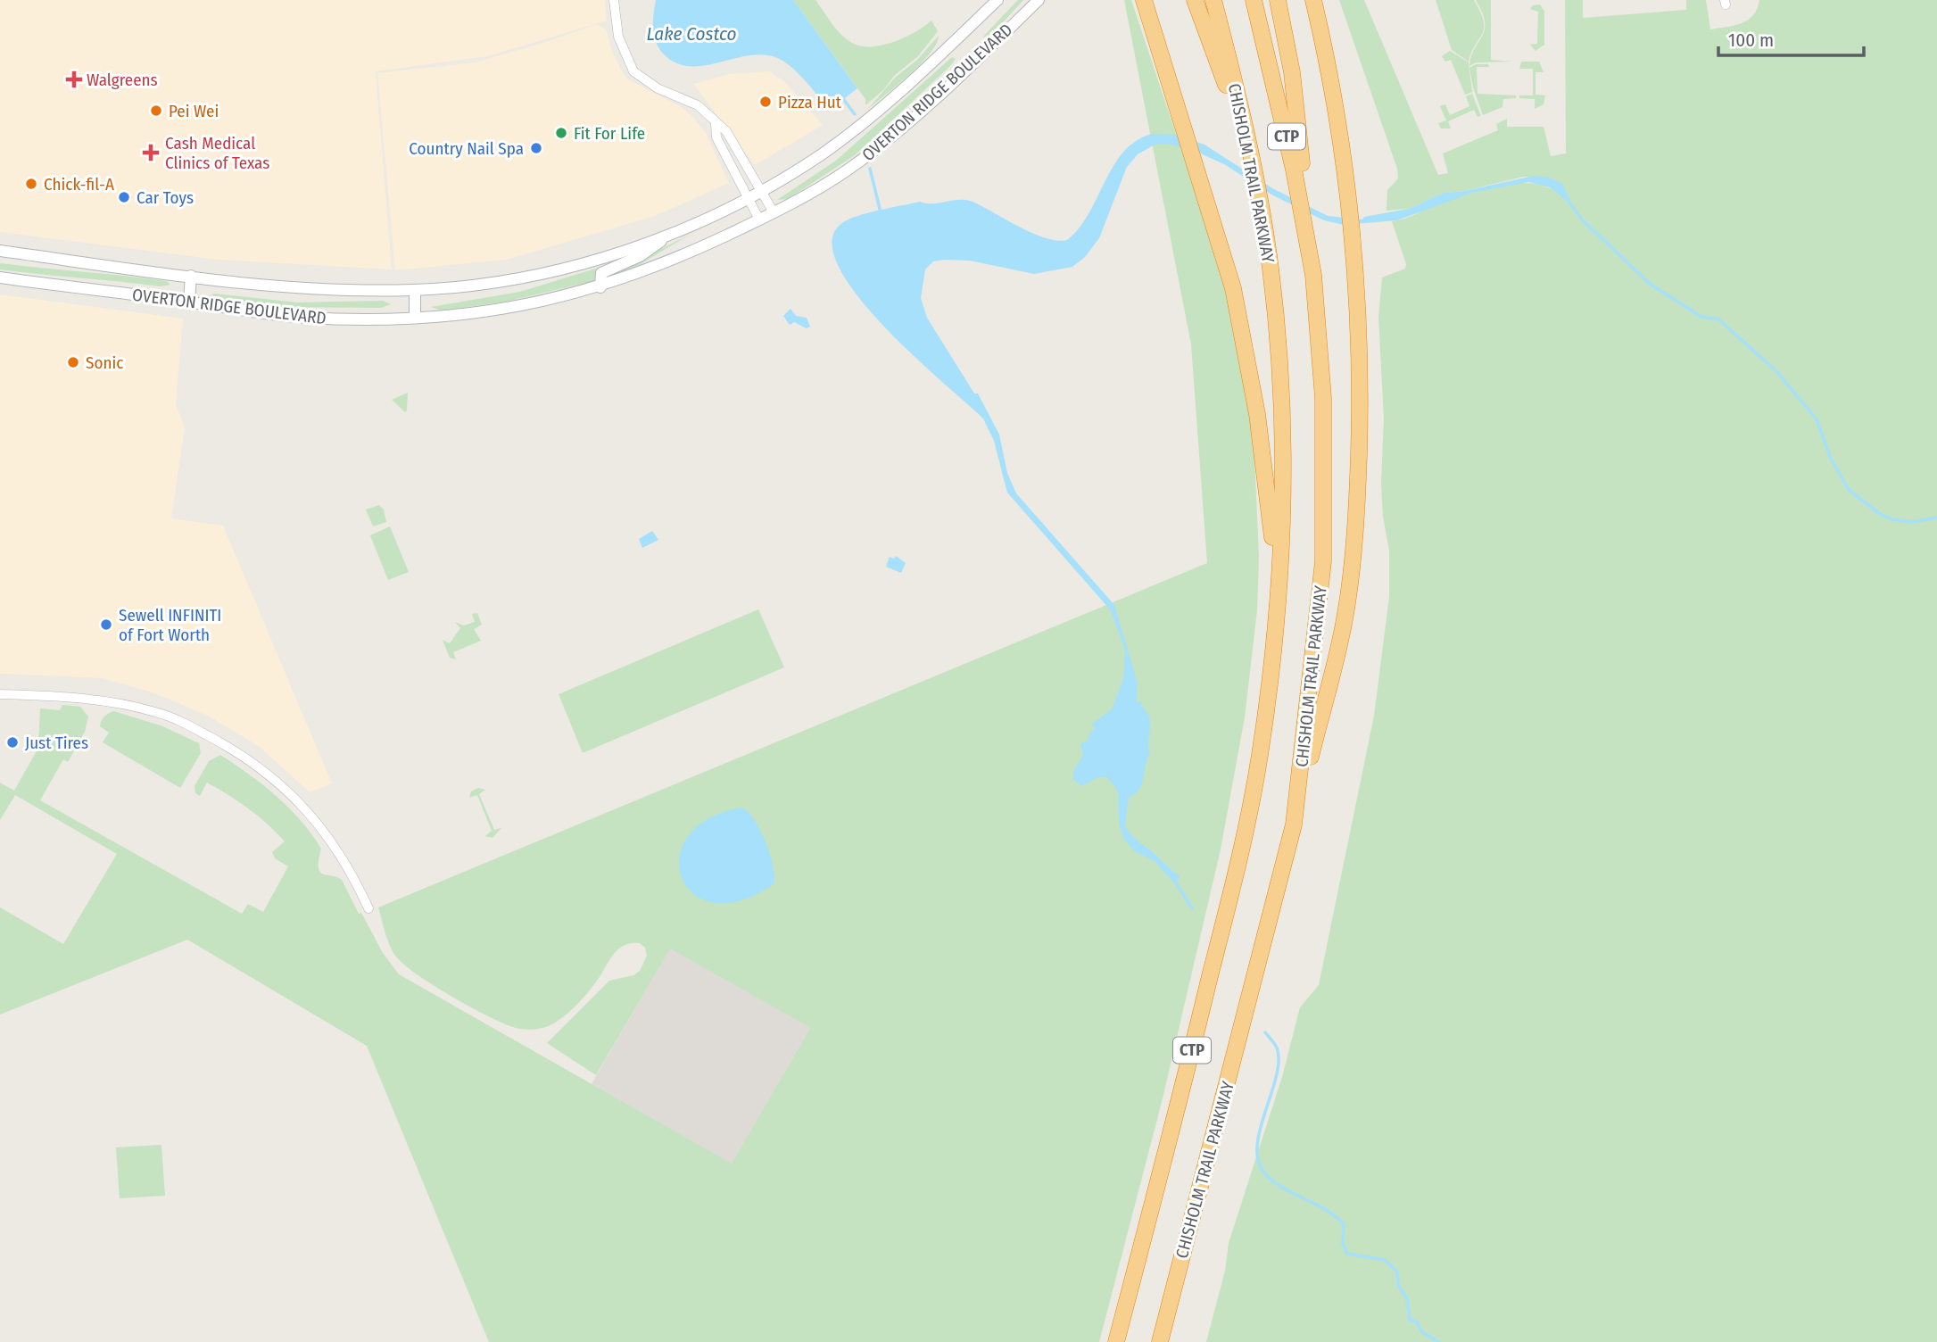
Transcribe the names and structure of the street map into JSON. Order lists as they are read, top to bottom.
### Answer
{
  "streets": {
    "highway": ["CTP", "CHISHOLM TRAIL PARKWAY"],
    "street": ["OVERTON RIDGE BOULEVARD"]
  },
  "water": ["Lake Costco"],
  "places": {
    "health": ["Walgreens", "Cash Medical Clinics of Texas"],
    "other": [
      "Pizza Hut",
      "Pei Wei",
      "Fit For Life",
      "Country Nail Spa",
      "Chick-fil-A",
      "Car Toys",
      "Sonic",
      "Sewell INFINITI of Fort Worth",
      "Just Tires"
    ]
  },
  "scale_bar": "100 m"
}
